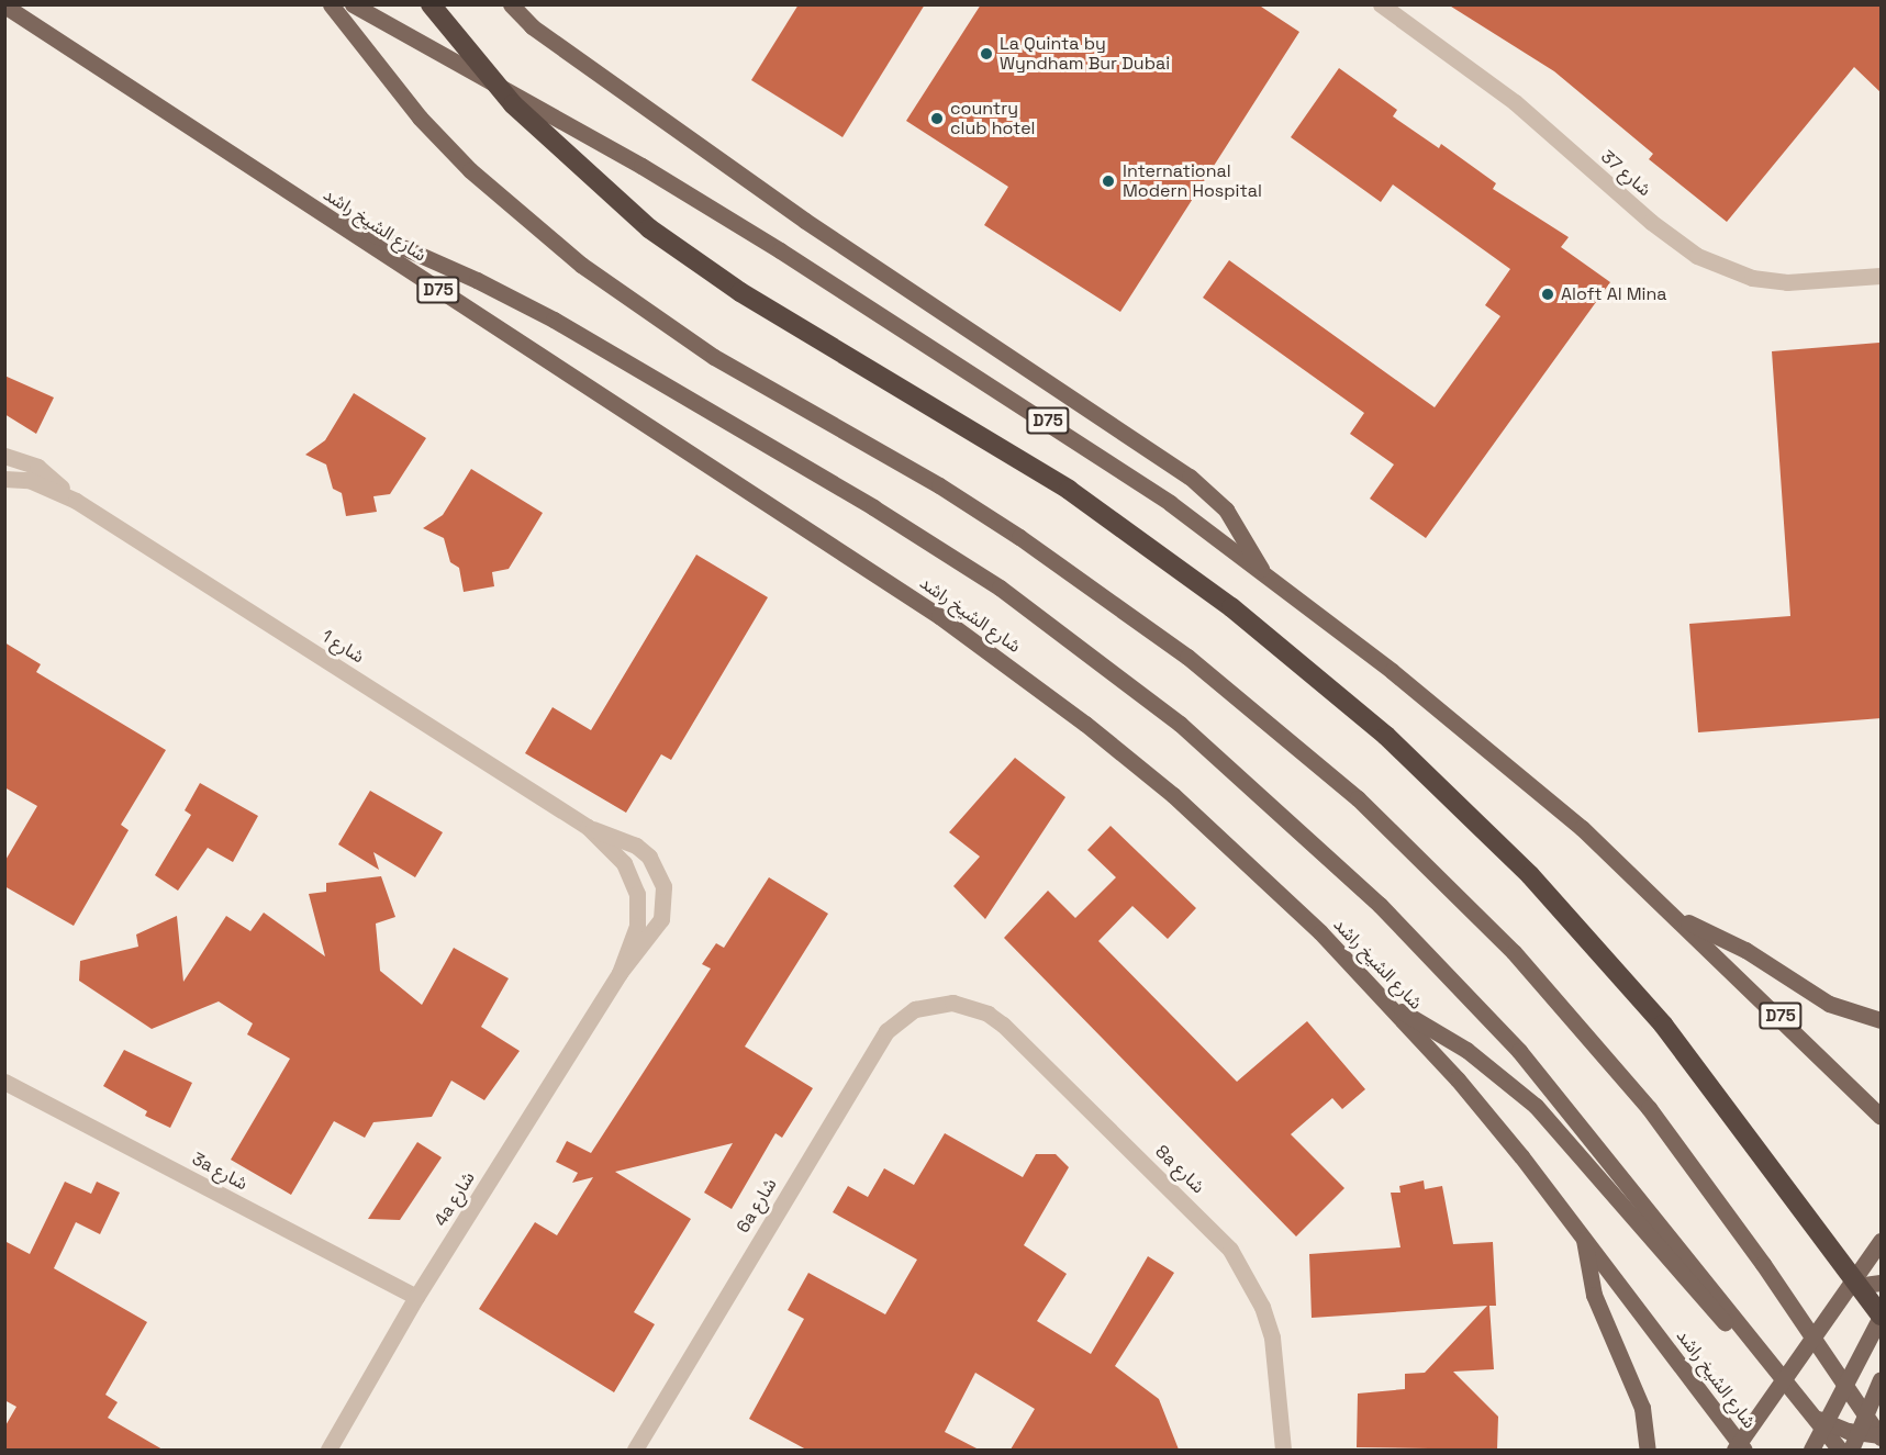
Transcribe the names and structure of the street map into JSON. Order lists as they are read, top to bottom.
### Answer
{
  "streets": {
    "main road": ["شارع الشيخ راشد", "D75"],
    "street": [
      "شارع 37",
      "شارع 1",
      "8a شارع",
      "3a شارع",
      "4a شارع",
      "6a شارع"
    ]
  },
  "crossings": [
    ["شارع 1", "4a شارع"],
    ["8a شارع", "6a شارع"],
    ["3a شارع", "4a شارع"]
  ],
  "places": [
    "La Quinta by Wyndham Bur Dubai",
    "country club hotel",
    "International Modern Hospital",
    "Aloft Al Mina"
  ]
}
